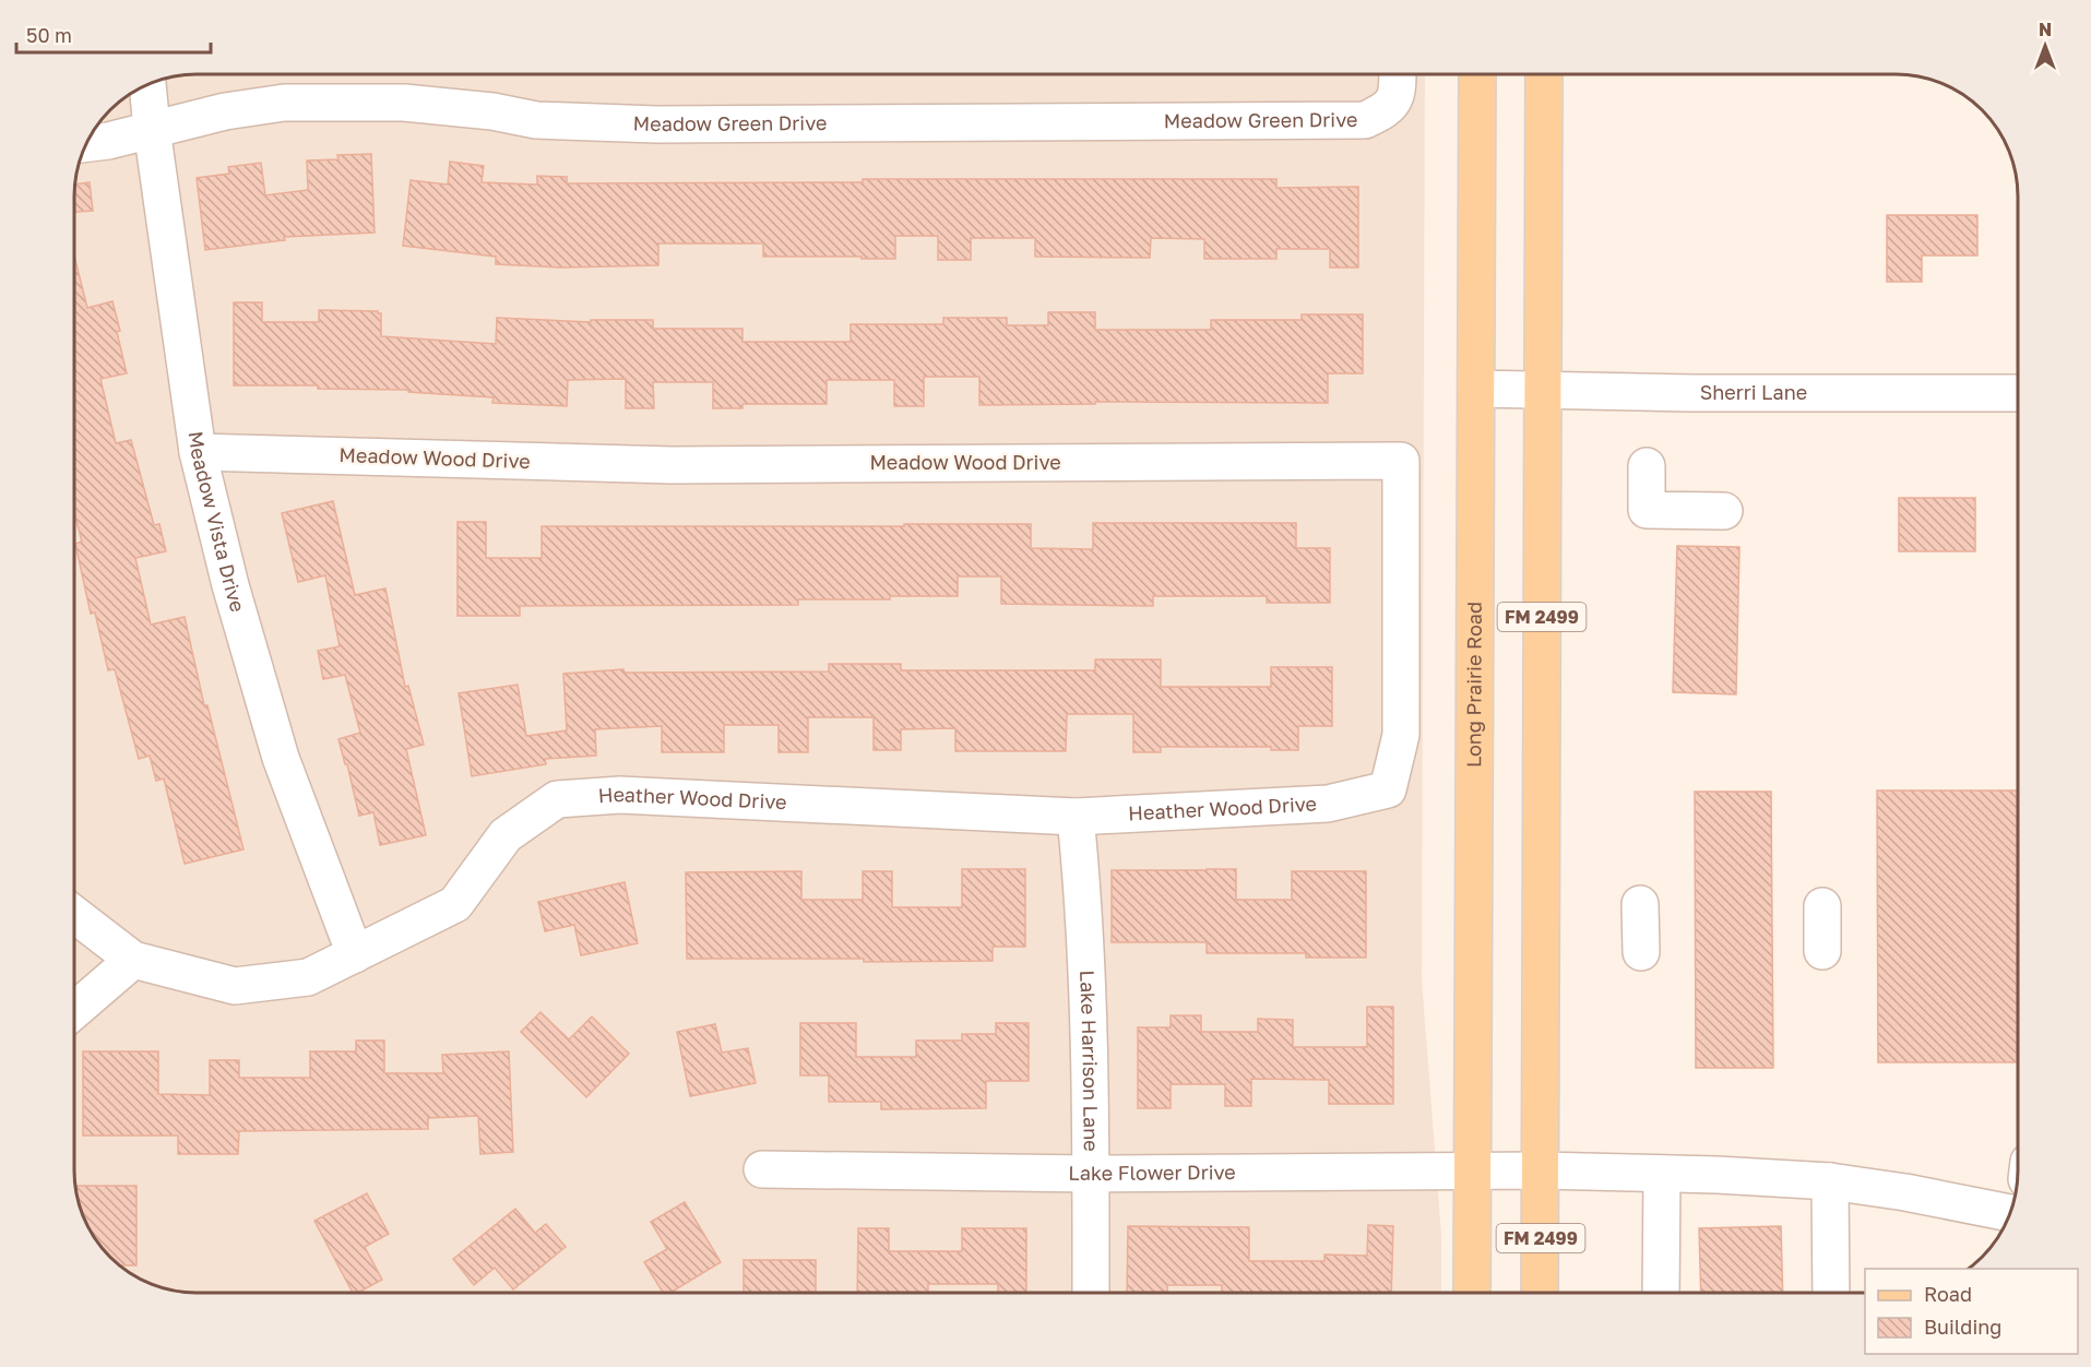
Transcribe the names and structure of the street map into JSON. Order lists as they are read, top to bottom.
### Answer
{
  "streets": {
    "main road": ["FM 2499", "Long Prairie Road"],
    "street": [
      "Meadow Green Drive",
      "Sherri Lane",
      "Meadow Wood Drive",
      "Meadow Vista Drive",
      "Heather Wood Drive",
      "Lake Harrison Lane",
      "Lake Flower Drive"
    ]
  },
  "crossings": [
    ["Meadow Green Drive", "Meadow Vista Drive"],
    ["Sherri Lane", "FM 2499"],
    ["Sherri Lane", "Long Prairie Road"],
    ["Meadow Wood Drive", "Meadow Vista Drive"],
    ["Meadow Wood Drive", "Heather Wood Drive"],
    ["Meadow Vista Drive", "Heather Wood Drive"],
    ["FM 2499", "Lake Flower Drive"],
    ["Long Prairie Road", "Lake Flower Drive"],
    ["Heather Wood Drive", "Lake Harrison Lane"],
    ["Lake Harrison Lane", "Lake Flower Drive"]
  ],
  "legend": ["Road", "Building"],
  "scale_bar": "50 m",
  "north": "top"
}
